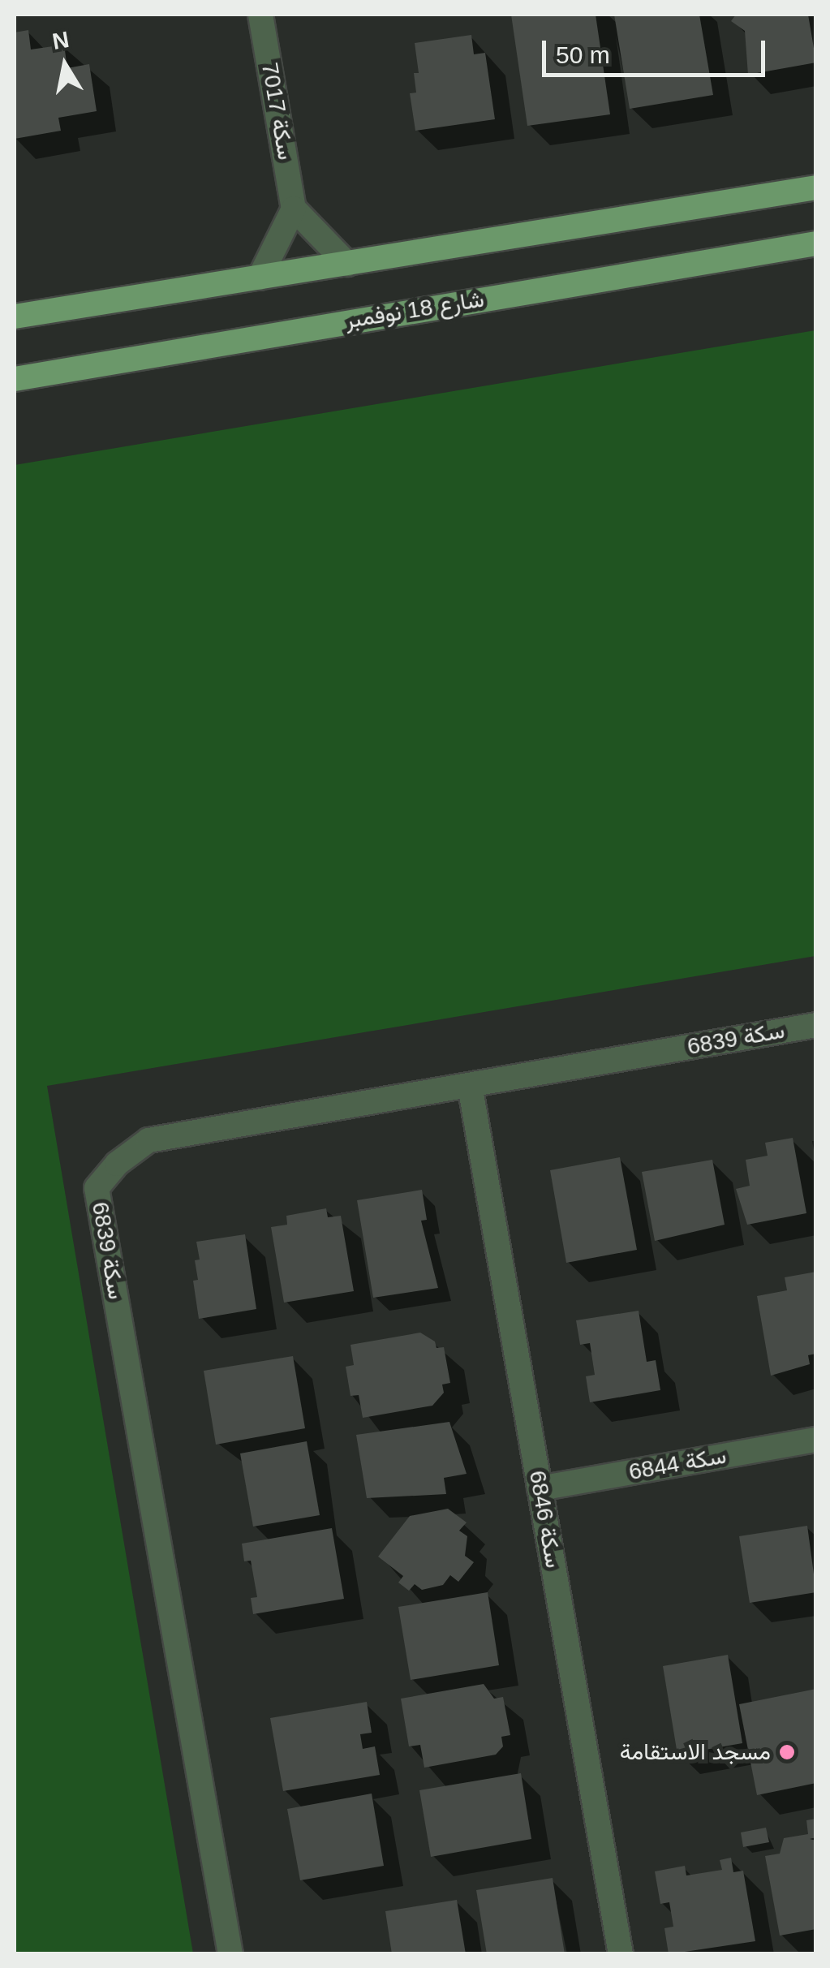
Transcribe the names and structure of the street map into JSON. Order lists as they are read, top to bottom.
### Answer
{
  "streets": {
    "main road": ["شارع 18 نوفمبر"],
    "street": [
      "سكة 7017",
      "سكة 6839",
      "سكة 6844",
      "سكة 6846"
    ]
  },
  "crossings": [
    ["سكة 6839", "سكة 6846"],
    ["سكة 6844", "سكة 6846"]
  ],
  "places": ["مسجد الاستقامة"],
  "scale_bar": "50 m",
  "north": "top"
}
